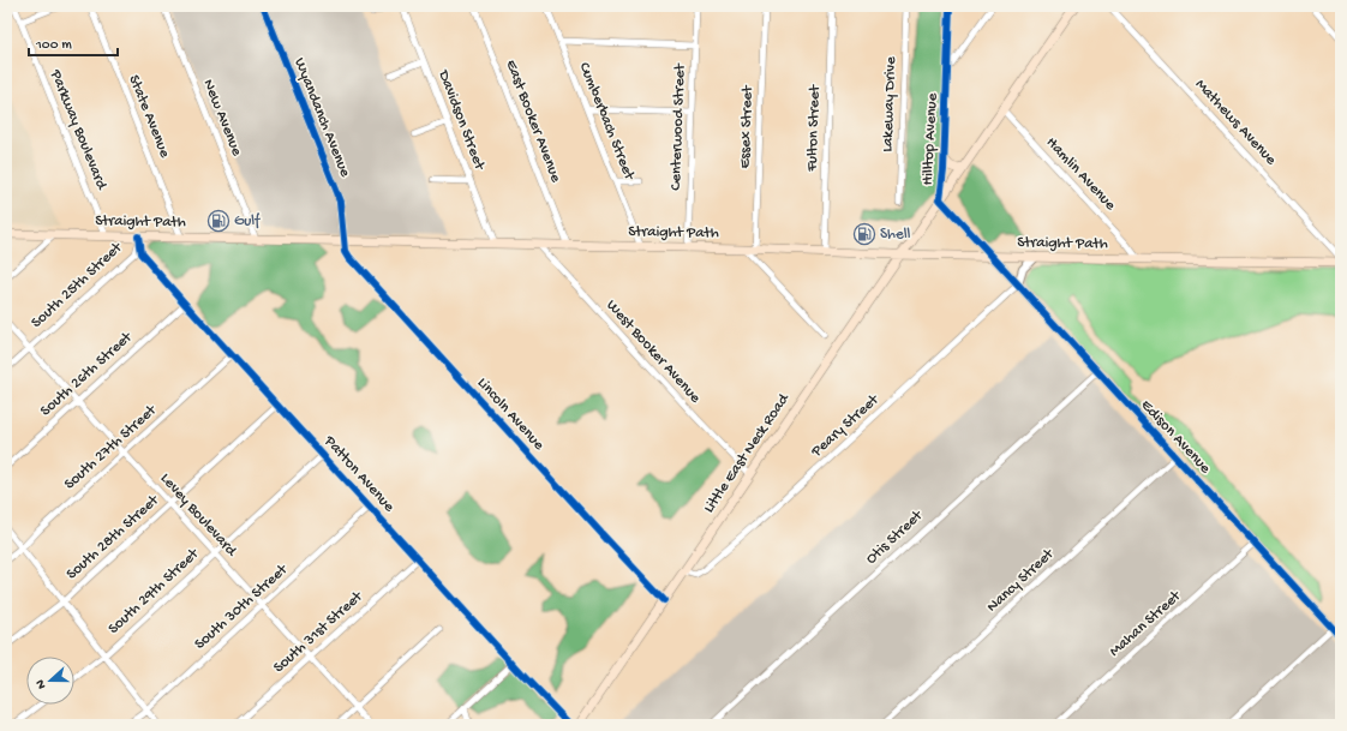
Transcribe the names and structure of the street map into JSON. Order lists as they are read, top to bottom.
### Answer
{
  "streets": {
    "main road": ["Straight Path", "Little East Neck Road"],
    "street": [
      "Lakeway Drive",
      "State Avenue",
      "New Avenue",
      "Wyandanch Avenue",
      "Davidson Street",
      "East Booker Avenue",
      "Cumberbach Street",
      "Mathews Avenue",
      "Centerwood Street",
      "Essex Street",
      "Fulton Street",
      "Parkway Boulevard",
      "Hilltop Avenue",
      "Hamlin Avenue",
      "South 25th Street",
      "West Booker Avenue",
      "South 26th Street",
      "Lincoln Avenue",
      "Peary Street",
      "Edison Avenue",
      "South 27th Street",
      "Patton Avenue",
      "Levey Boulevard",
      "South 28th Street",
      "Otis Street",
      "Nancy Street",
      "South 29th Street",
      "South 30th Street",
      "Mahan Street",
      "South 31st Street"
    ]
  },
  "crossings": [
    ["State Avenue", "Straight Path"],
    ["New Avenue", "Straight Path"],
    ["Wyandanch Avenue", "Straight Path"],
    ["Wyandanch Avenue", "Lincoln Avenue"],
    ["Davidson Street", "Straight Path"],
    ["East Booker Avenue", "Straight Path"],
    ["Cumberbach Street", "Straight Path"],
    ["Centerwood Street", "Straight Path"],
    ["Essex Street", "Straight Path"],
    ["Fulton Street", "Straight Path"],
    ["Parkway Boulevard", "Straight Path"],
    ["Hilltop Avenue", "Straight Path"],
    ["Hilltop Avenue", "Edison Avenue"],
    ["Hilltop Avenue", "Little East Neck Road"],
    ["Hamlin Avenue", "Straight Path"],
    ["Hamlin Avenue", "Little East Neck Road"],
    ["Straight Path", "South 25th Street"],
    ["Straight Path", "West Booker Avenue"],
    ["Straight Path", "Lincoln Avenue"],
    ["Straight Path", "Edison Avenue"],
    ["Straight Path", "Little East Neck Road"],
    ["Straight Path", "Patton Avenue"],
    ["South 25th Street", "Patton Avenue"],
    ["South 25th Street", "Levey Boulevard"],
    ["West Booker Avenue", "Little East Neck Road"],
    ["South 26th Street", "Patton Avenue"],
    ["South 26th Street", "Levey Boulevard"],
    ["Lincoln Avenue", "Little East Neck Road"],
    ["Peary Street", "Edison Avenue"],
    ["Peary Street", "Little East Neck Road"],
    ["Edison Avenue", "Otis Street"],
    ["Edison Avenue", "Nancy Street"],
    ["Edison Avenue", "Mahan Street"],
    ["South 27th Street", "Patton Avenue"],
    ["South 27th Street", "Levey Boulevard"],
    ["Patton Avenue", "South 28th Street"],
    ["Patton Avenue", "South 29th Street"],
    ["Patton Avenue", "South 30th Street"],
    ["Patton Avenue", "South 31st Street"],
    ["Levey Boulevard", "South 28th Street"],
    ["Levey Boulevard", "South 29th Street"],
    ["Levey Boulevard", "South 30th Street"],
    ["Levey Boulevard", "South 31st Street"]
  ],
  "places": {
    "fuel station": ["Gulf", "Shell"]
  },
  "scale_bar": "100 m",
  "north": "left"
}
